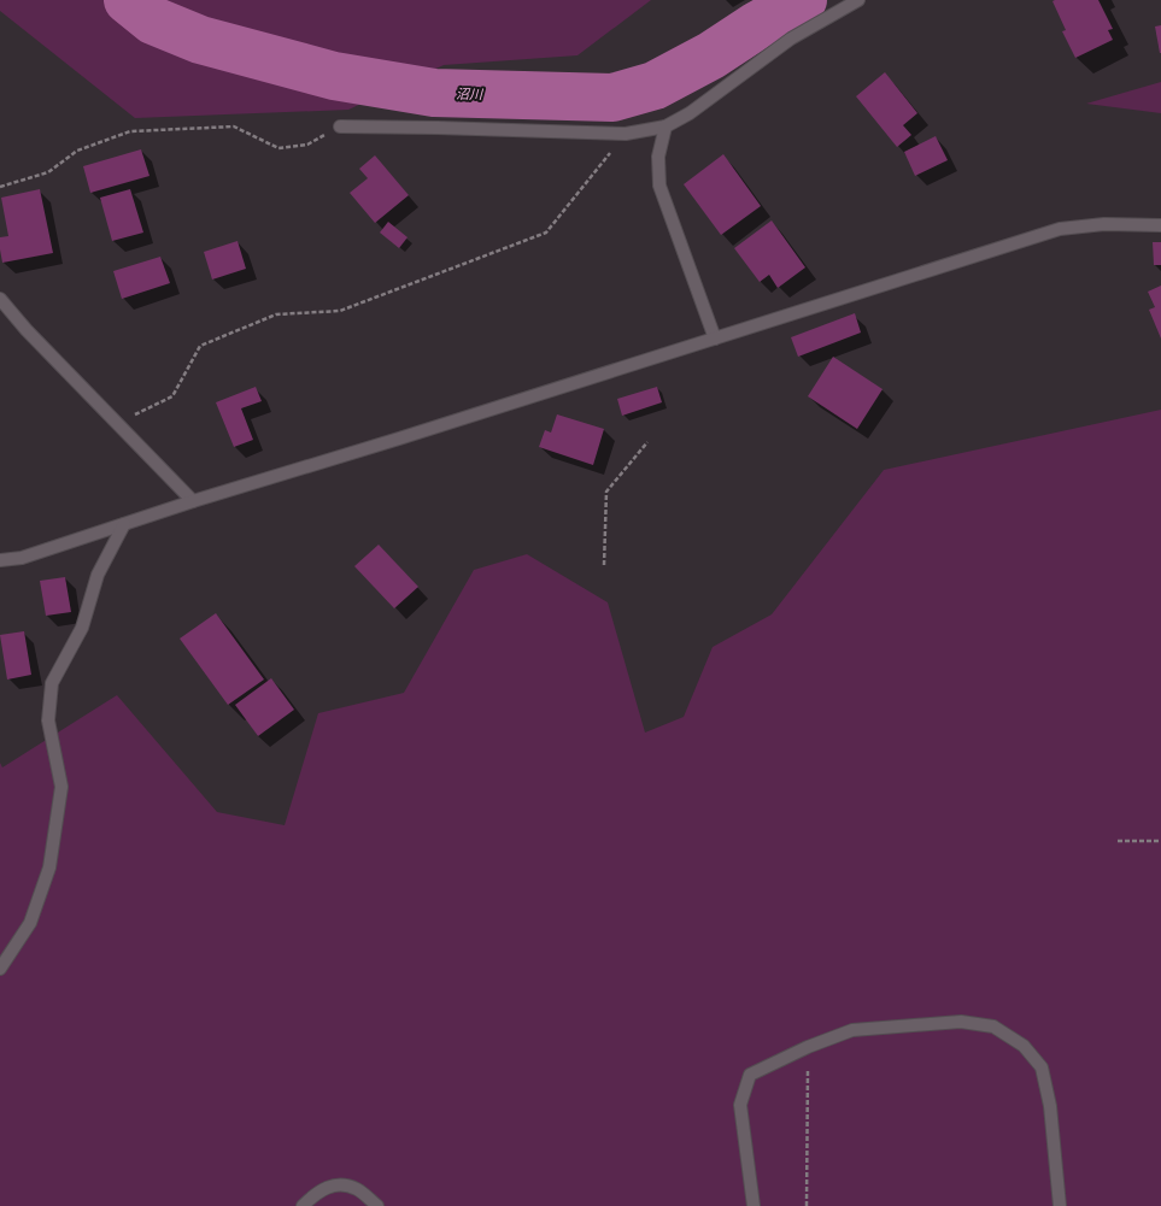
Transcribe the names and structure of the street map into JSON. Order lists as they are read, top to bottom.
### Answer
{
  "water": ["沼川"]
}
